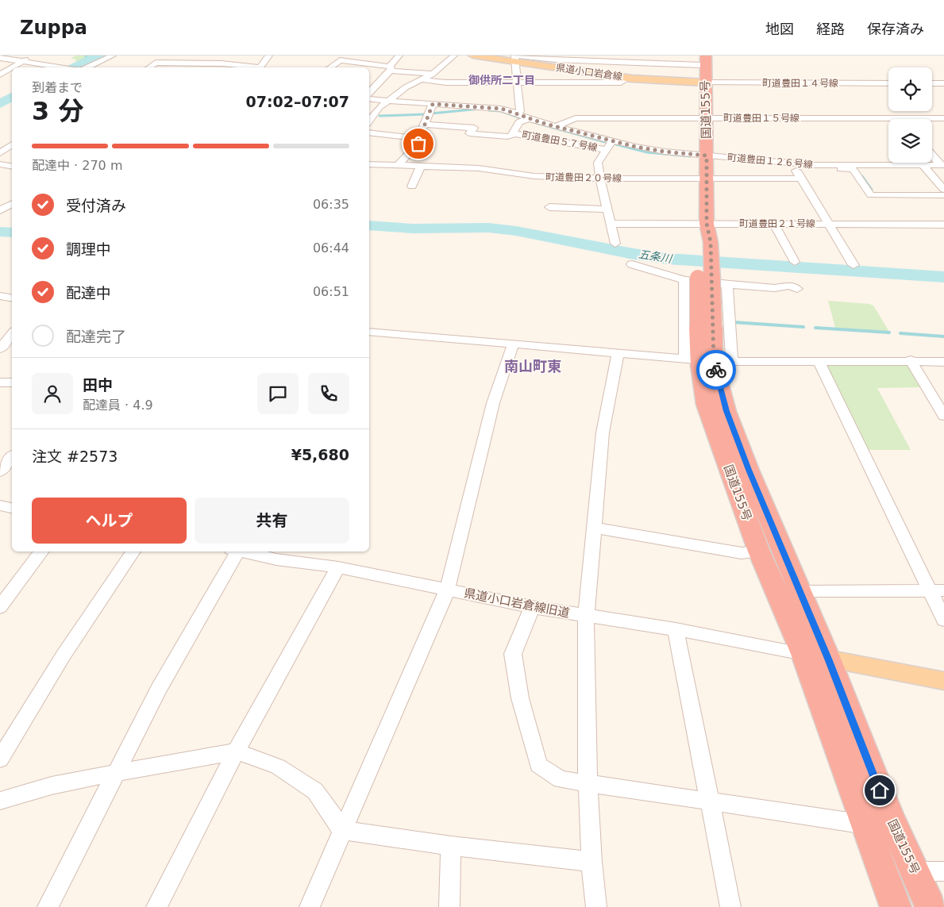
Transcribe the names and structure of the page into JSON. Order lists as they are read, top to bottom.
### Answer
{
  "streets": {
    "highway": ["国道155号"],
    "main road": ["県道小口岩倉線"],
    "street": [
      "町道豊田１４号線",
      "町道豊田１５号線",
      "町道豊田５７号線",
      "町道豊田１２６号線",
      "町道豊田２０号線",
      "町道豊田２１号線",
      "県道小口岩倉線旧道"
    ]
  },
  "crossings": [
    ["県道小口岩倉線", "町道豊田１４号線"],
    ["県道小口岩倉線", "国道155号"],
    ["町道豊田１４号線", "国道155号"],
    ["国道155号", "町道豊田１５号線"],
    ["国道155号", "町道豊田１２６号線"],
    ["国道155号", "町道豊田２０号線"],
    ["国道155号", "町道豊田２１号線"],
    ["国道155号", "県道小口岩倉線旧道"],
    ["町道豊田１５号線", "町道豊田１２６号線"]
  ],
  "districts": ["御供所二丁目", "南山町東"],
  "water": ["五条川"],
  "page": {
    "header": "Zuppa",
    "nav": ["地図", "経路", "保存済み"],
    "heading": ["3 分", "到着まで", "07:02–07:07"],
    "panel": [
      "田中",
      "配達員 · 4.9",
      "注文 #2573",
      "¥5,680"
    ],
    "bar": "配達中 · 270 m",
    "list": [
      ["受付済み", "06:35"],
      ["調理中", "06:44"],
      ["配達中", "06:51"],
      "配達完了"
    ],
    "buttons": ["ヘルプ", "共有"]
  }
}
